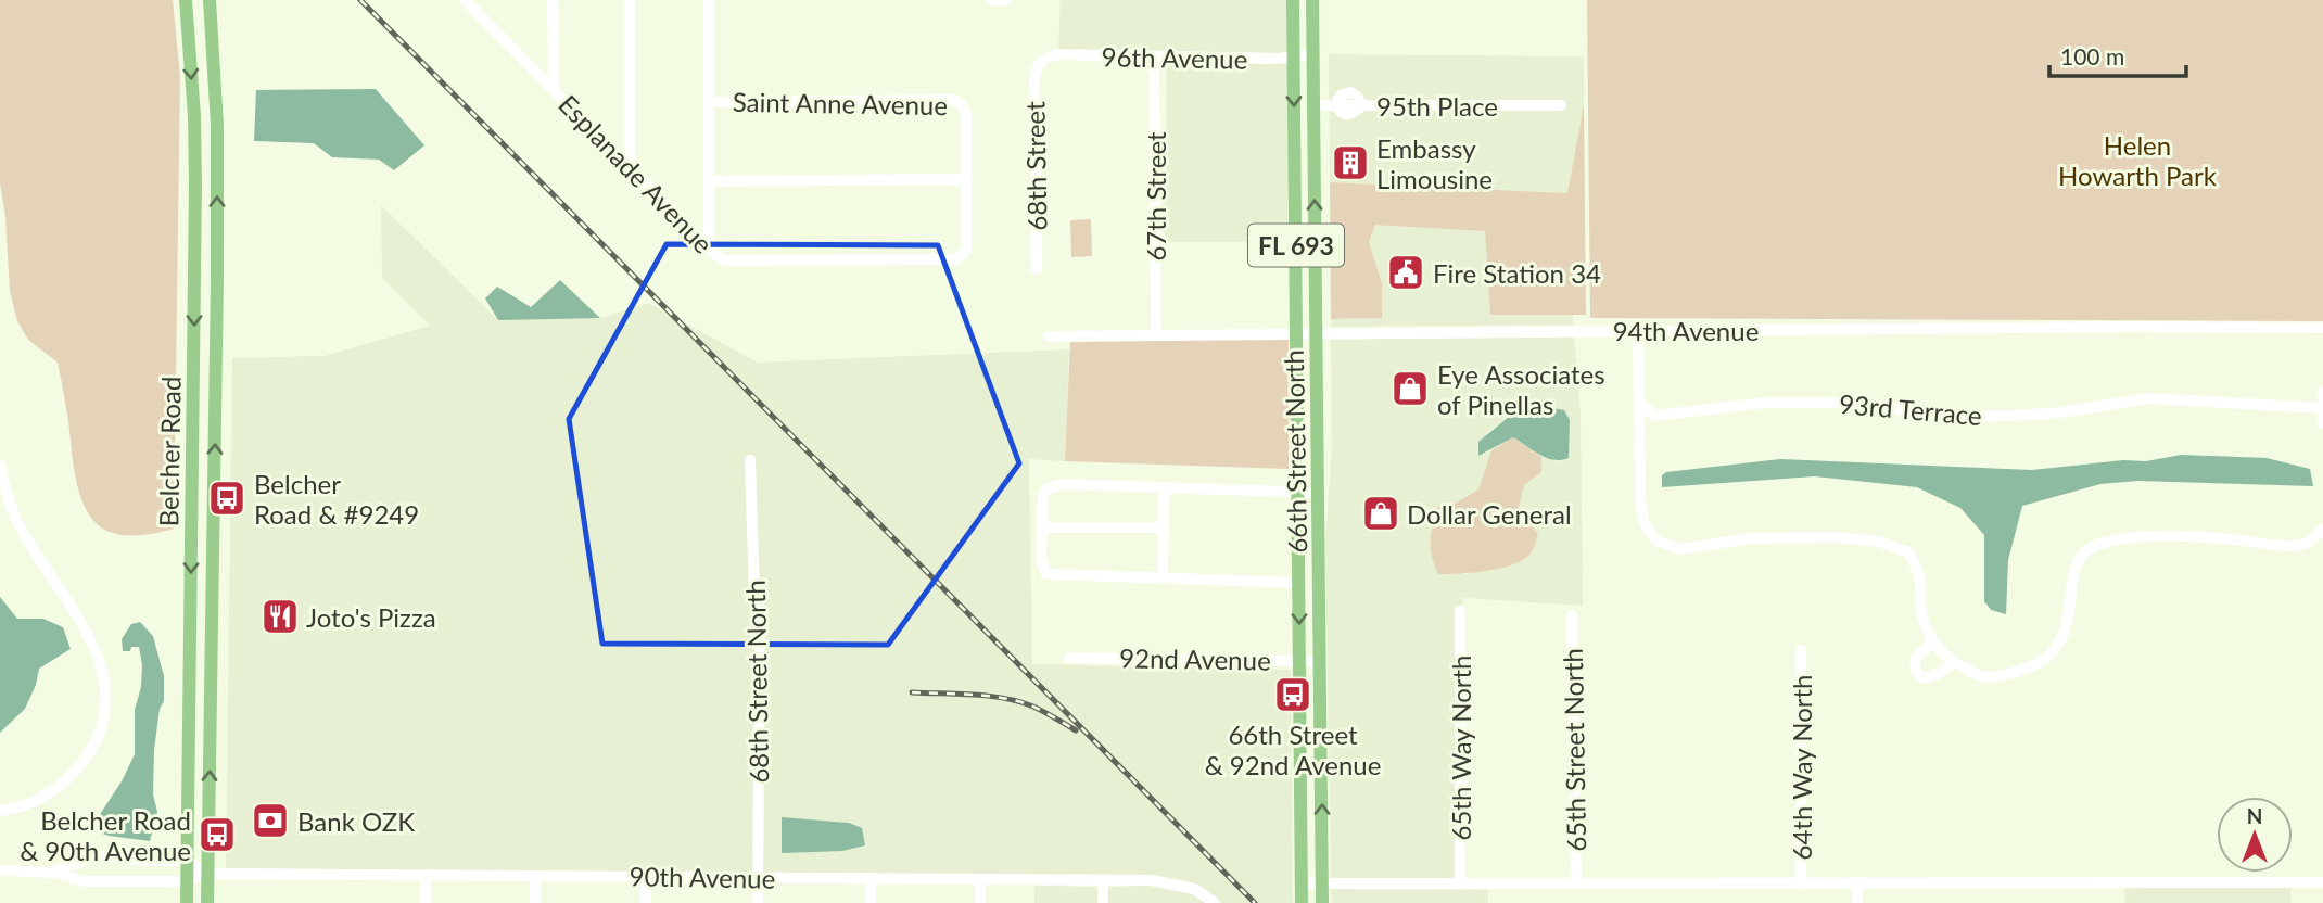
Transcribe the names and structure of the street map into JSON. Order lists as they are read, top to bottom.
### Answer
{
  "streets": {
    "main road": ["FL 693", "Belcher Road", "66th Street North"],
    "street": [
      "96th Avenue",
      "Saint Anne Avenue",
      "95th Place",
      "68th Street",
      "Esplanade Avenue",
      "67th Street",
      "94th Avenue",
      "93rd Terrace",
      "92nd Avenue",
      "68th Street North",
      "65th Way North",
      "65th Street North",
      "64th Way North",
      "90th Avenue"
    ]
  },
  "crossings": [
    ["96th Avenue", "68th Street"],
    ["96th Avenue", "67th Street"],
    ["96th Avenue", "66th Street North"],
    ["Saint Anne Avenue", "Esplanade Avenue"],
    ["95th Place", "66th Street North"],
    ["67th Street", "94th Avenue"],
    ["94th Avenue", "66th Street North"],
    ["Belcher Road", "90th Avenue"],
    ["66th Street North", "92nd Avenue"],
    ["68th Street North", "90th Avenue"]
  ],
  "parks": ["Helen Howarth Park"],
  "places": {
    "building": ["Embassy Limousine"],
    "public building": ["Fire Station 34"],
    "shop": ["Eye Associates of Pinellas", "Dollar General"],
    "bus stop": ["Belcher Road & #9249", "66th Street & 92nd Avenue", "Belcher Road & 90th Avenue"],
    "restaurant": ["Joto's Pizza"],
    "bank": ["Bank OZK"]
  },
  "scale_bar": "100 m",
  "north": "top"
}
